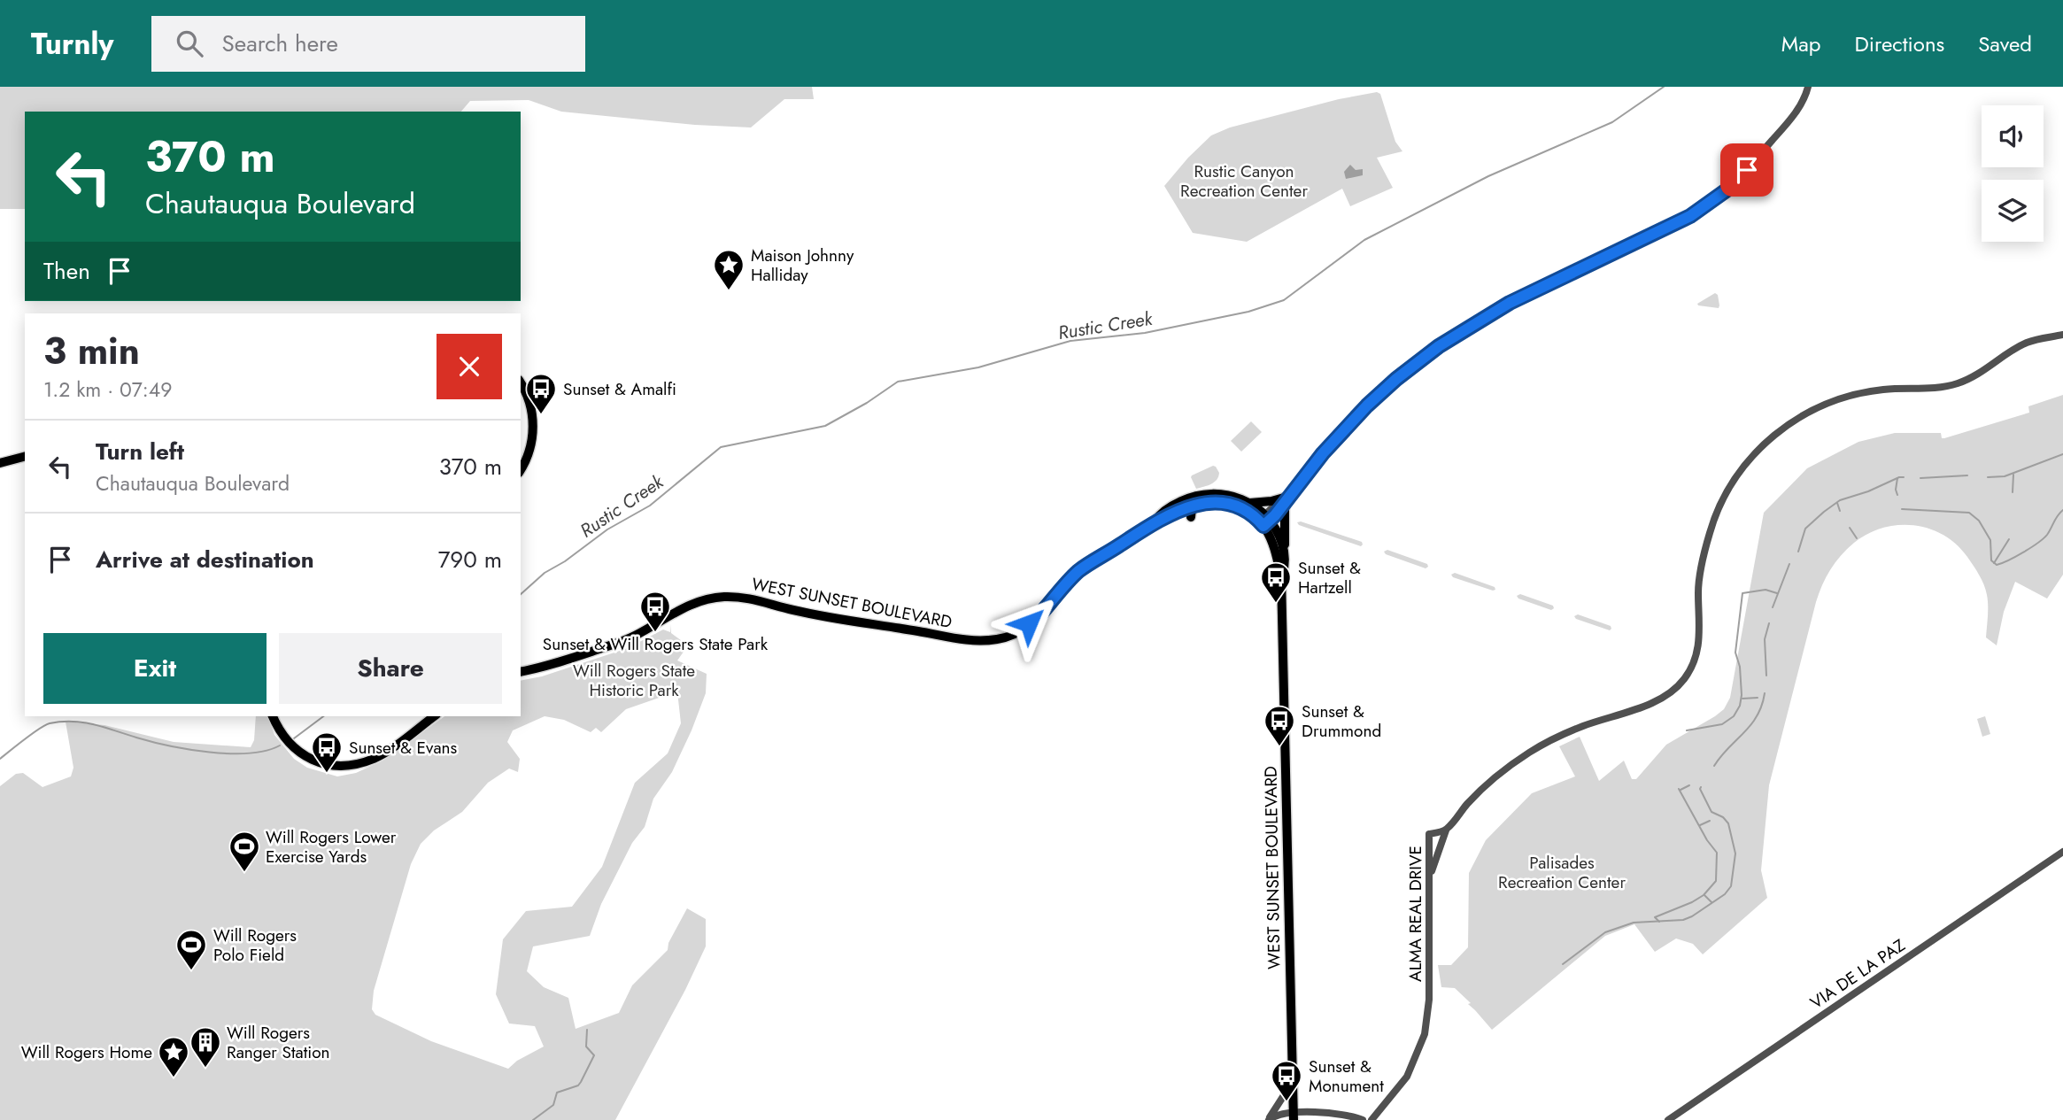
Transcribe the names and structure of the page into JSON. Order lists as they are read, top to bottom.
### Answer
{
  "streets": {
    "main road": ["WEST SUNSET BOULEVARD"],
    "street": ["ALMA REAL DRIVE", "VIA DE LA PAZ"]
  },
  "water": ["Rustic Creek"],
  "parks": ["Rustic Canyon Recreation Center", "Will Rogers State Historic Park", "Palisades Recreation Center"],
  "places": {
    "place": ["Maison Johnny Halliday", "Will Rogers Home"],
    "bus stop": [
      "Sunset & Amalfi",
      "Sunset & Hartzell",
      "Sunset & Will Rogers State Park",
      "Sunset & Drummond",
      "Sunset & Evans",
      "Sunset & Monument"
    ],
    "sports": ["Will Rogers Lower Exercise Yards", "Will Rogers Polo Field"],
    "building": ["Will Rogers Ranger Station"]
  },
  "page": {
    "header": "Turnly",
    "search": "Search here",
    "nav": ["Map", "Directions", "Saved"],
    "turn": ["370 m", "Chautauqua Boulevard"],
    "then": "Then",
    "heading": ["3 min", "1.2 km · 07:49"],
    "list": [
      {
        "name": "Turn left",
        "note": "Chautauqua Boulevard",
        "value": "370 m"
      },
      {
        "name": "Arrive at destination",
        "value": "790 m"
      }
    ],
    "buttons": ["Exit", "Share"]
  }
}
